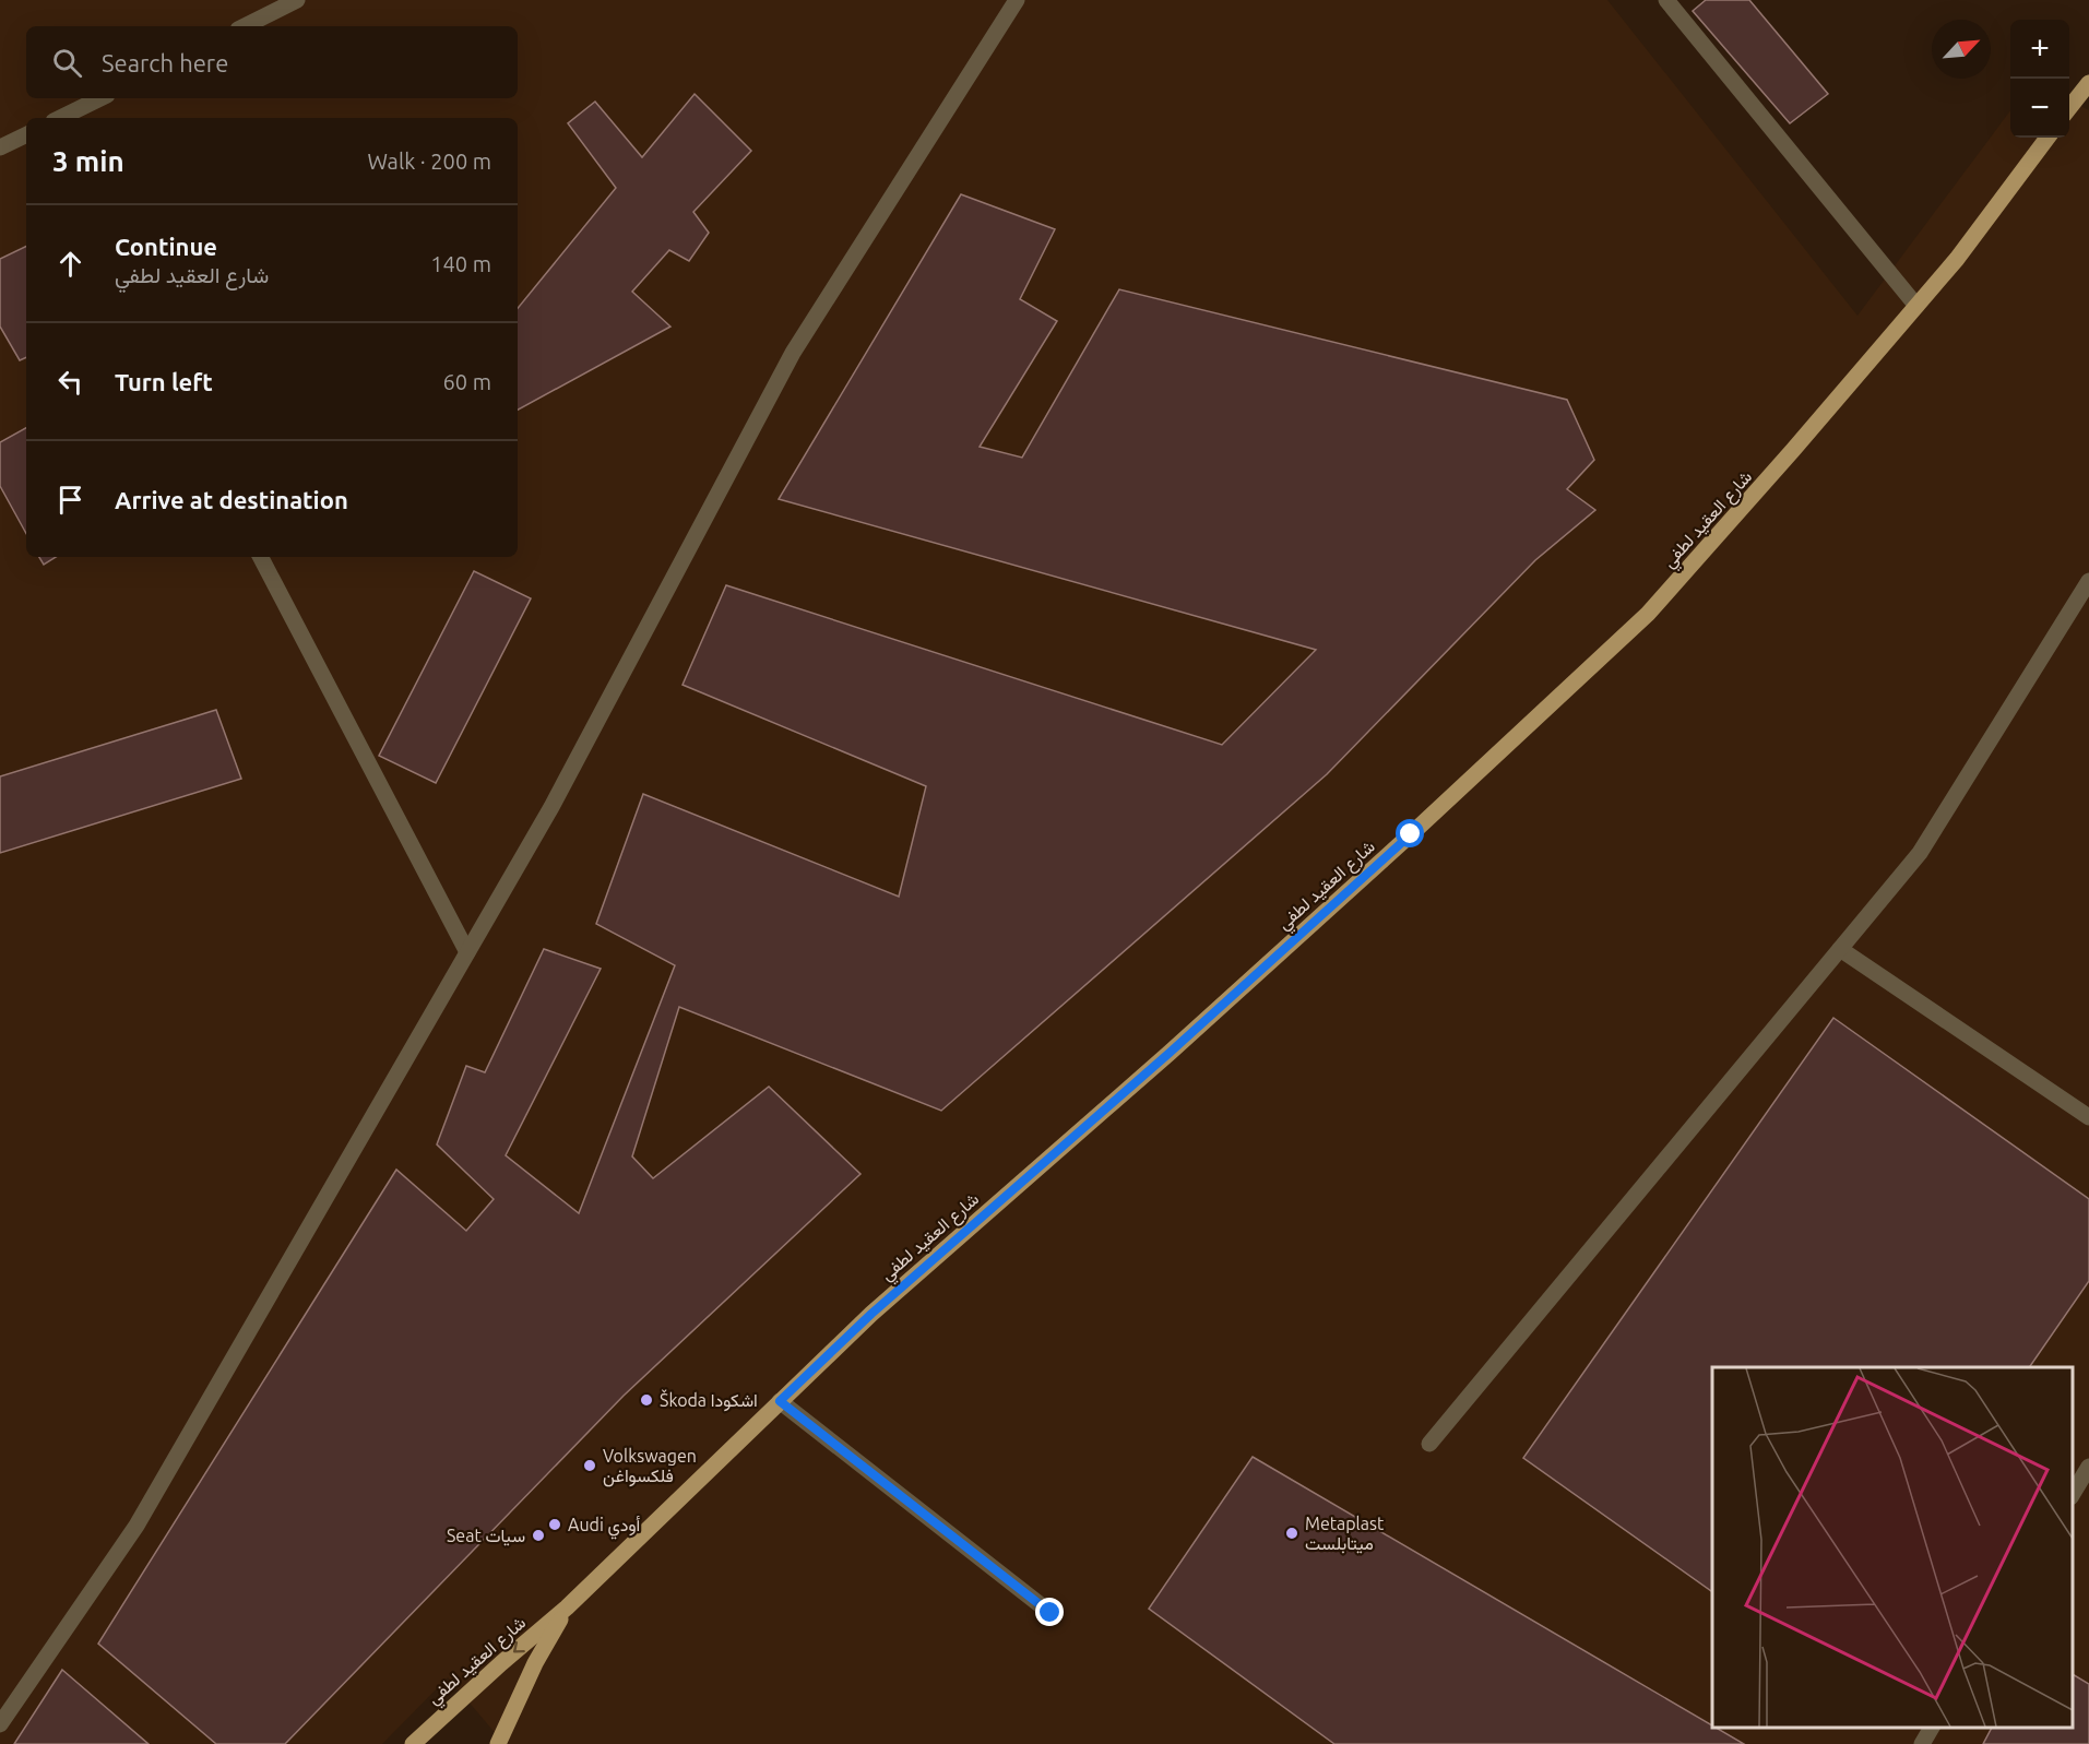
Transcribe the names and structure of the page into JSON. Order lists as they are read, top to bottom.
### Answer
{
  "streets": {
    "main road": ["شارع العقيد لطفي"]
  },
  "places": [
    "Škoda اشكودا",
    "Volkswagen فلكسواغن",
    "Audi أودي",
    "Metaplast ميتابلست",
    "Seat سيات"
  ],
  "north": "top right",
  "page": {
    "map_buttons": ["+", "−"],
    "search": "Search here",
    "heading": ["3 min", "Walk · 200 m"],
    "list": [
      ["Continue", "شارع العقيد لطفي", "140 m"],
      ["Turn left", "60 m"],
      "Arrive at destination"
    ]
  }
}
